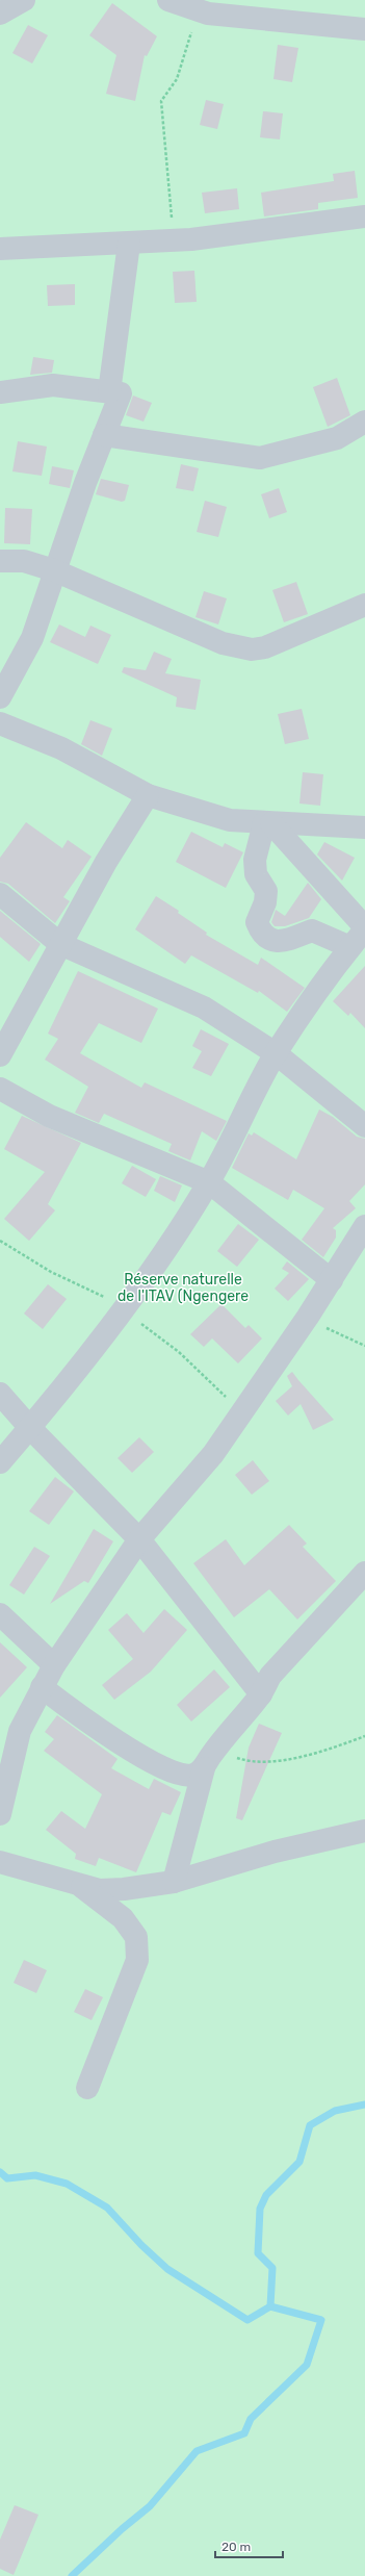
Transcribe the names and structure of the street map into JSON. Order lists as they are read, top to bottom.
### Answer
{
  "parks": ["Réserve naturelle de l'ITAV (Ngengere"],
  "scale_bar": "20 m"
}
